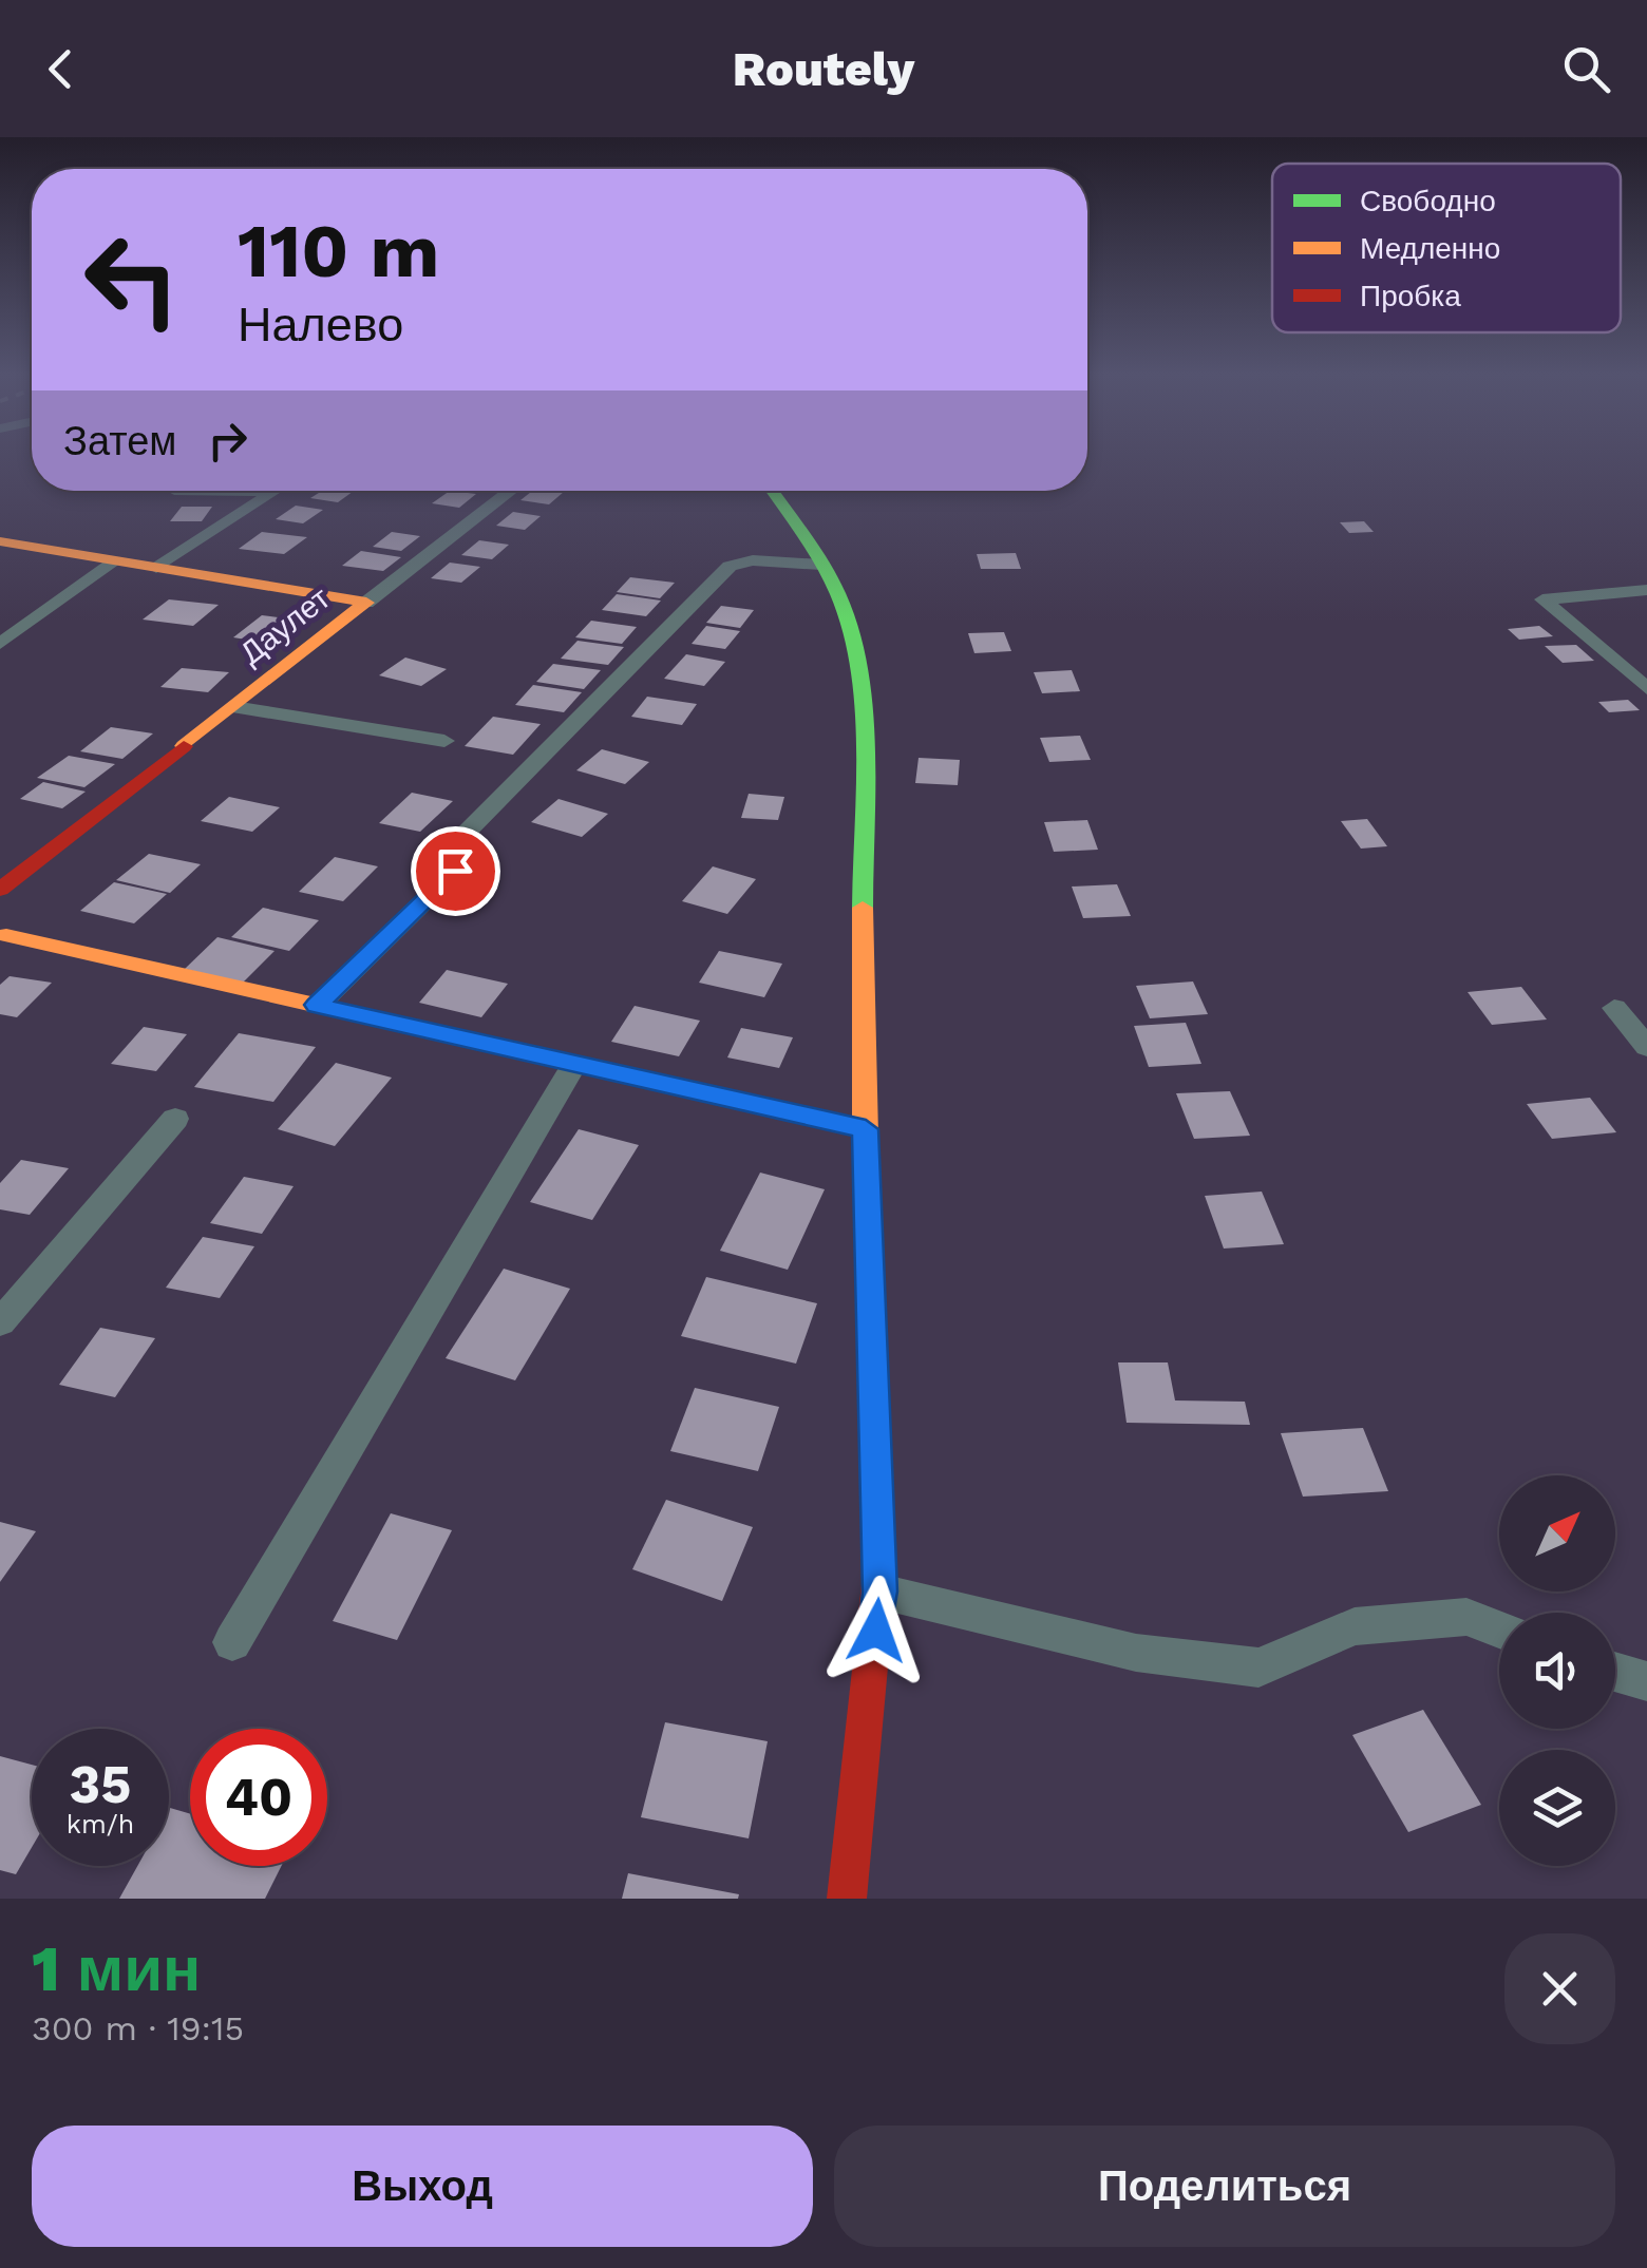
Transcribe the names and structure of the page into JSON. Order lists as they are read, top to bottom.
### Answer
{
  "streets": {
    "street": ["Даулет"]
  },
  "legend": ["Свободно", "Медленно", "Пробка"],
  "north": "top right",
  "page": {
    "header": "Routely",
    "turn": ["110 m", "Налево"],
    "then": "Затем",
    "speed": "35 km/h",
    "limit": "40",
    "heading": ["1 мин", "300 m · 19:15"],
    "buttons": ["Выход", "Поделиться"]
  }
}
